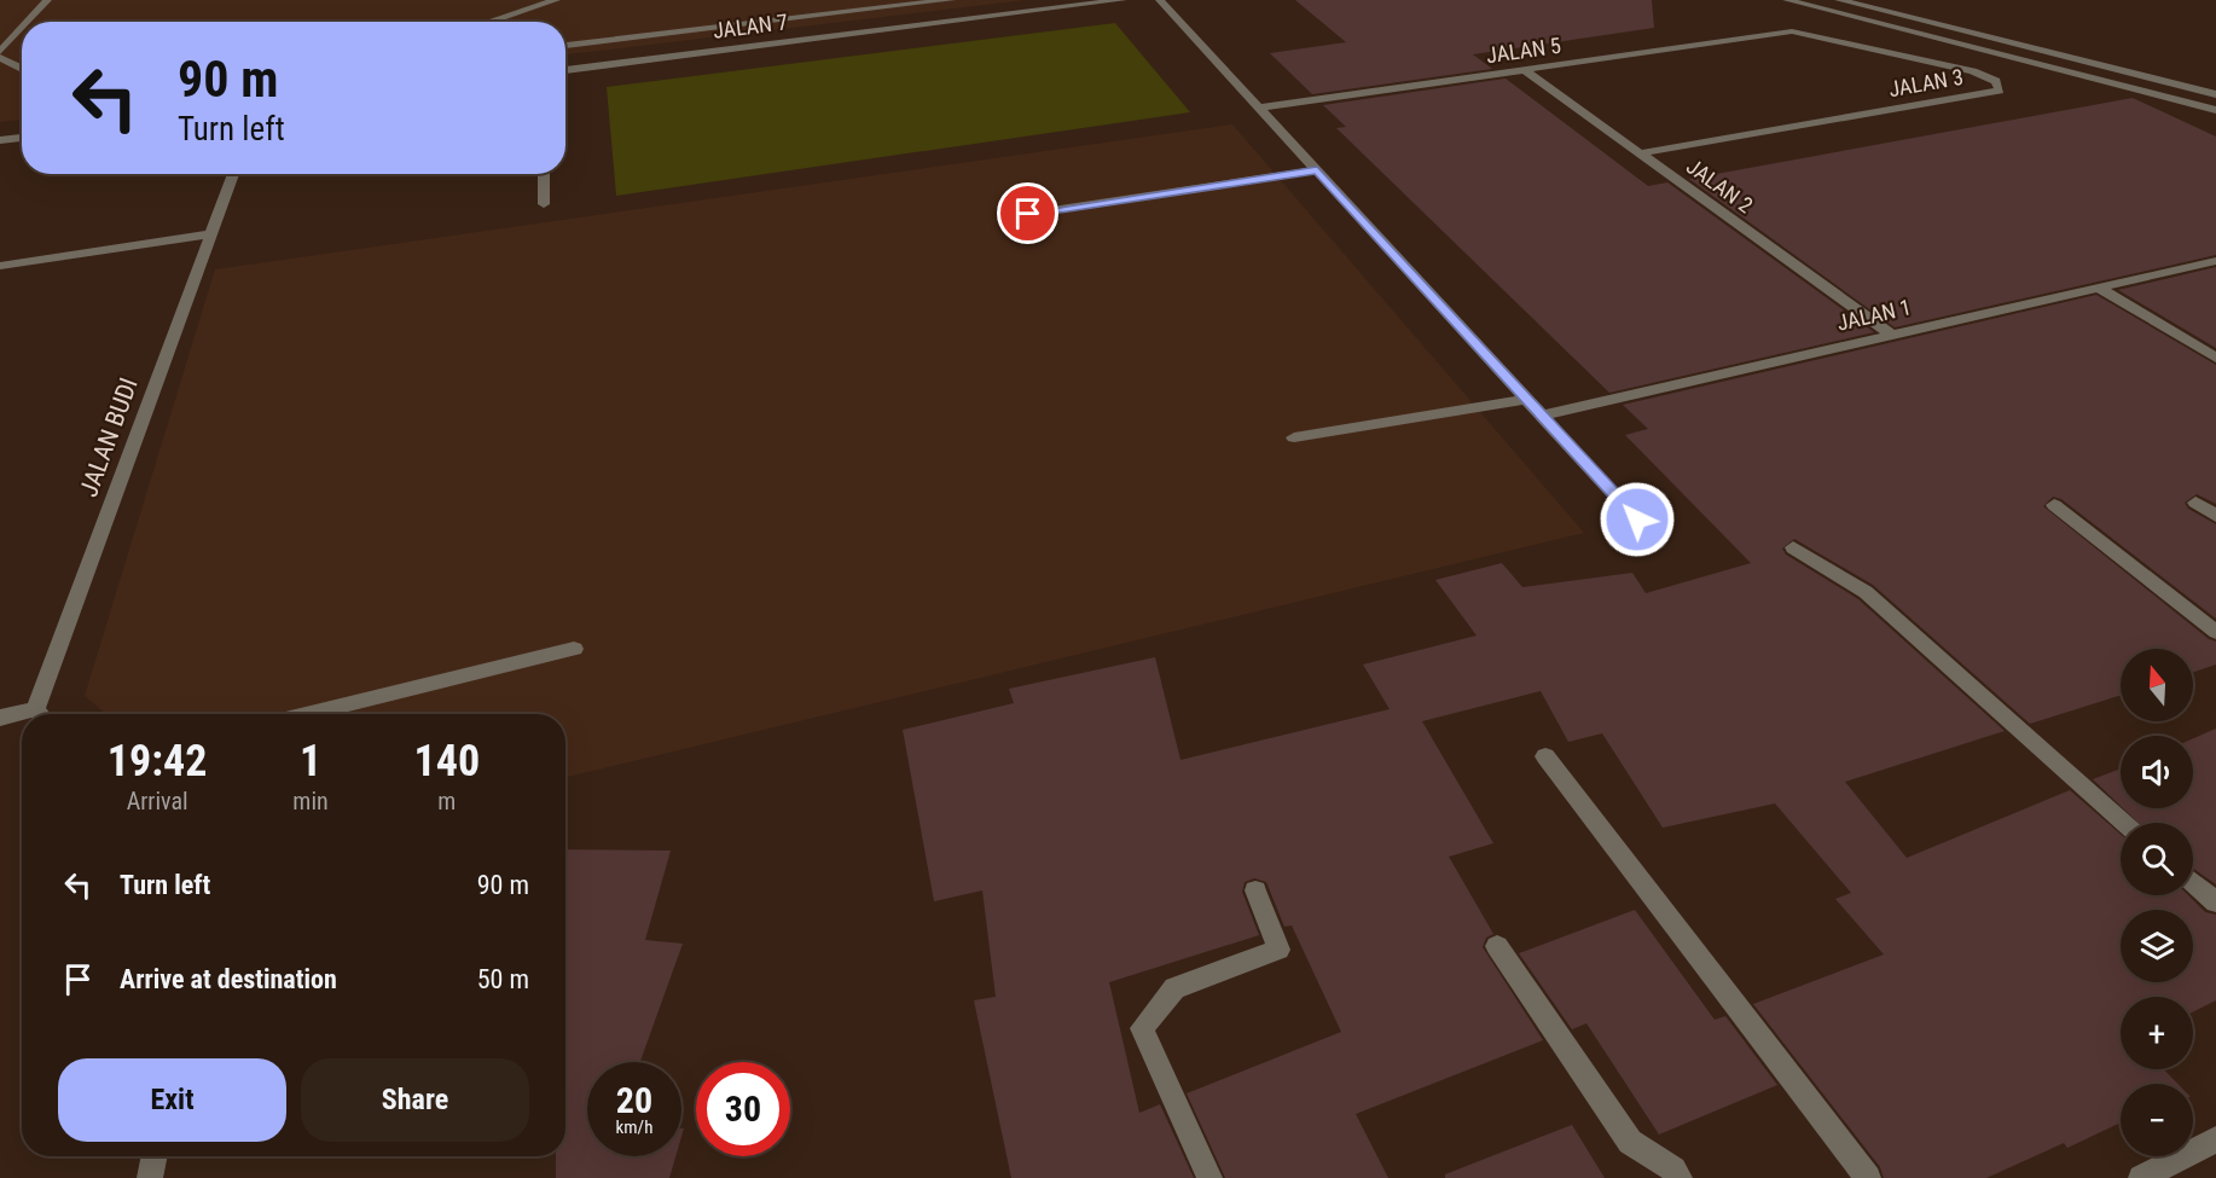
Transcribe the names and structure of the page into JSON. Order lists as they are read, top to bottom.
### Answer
{
  "streets": {
    "street": [
      "JALAN 7",
      "JALAN 5",
      "JALAN 3",
      "JALAN 2",
      "JALAN 1",
      "JALAN BUDI"
    ]
  },
  "crossings": [
    ["JALAN 5", "JALAN 3"],
    ["JALAN 5", "JALAN 2"],
    ["JALAN 3", "JALAN 2"],
    ["JALAN 2", "JALAN 1"]
  ],
  "north": "top",
  "page": {
    "turn": ["90 m", "Turn left"],
    "map_buttons": ["+", "−"],
    "eta": [
      "19:42",
      "Arrival",
      "1",
      "min",
      "140",
      "m"
    ],
    "list": [
      {
        "name": "Turn left",
        "value": "90 m"
      },
      {
        "name": "Arrive at destination",
        "value": "50 m"
      }
    ],
    "buttons": ["Exit", "Share"],
    "speed": "20 km/h",
    "limit": "30"
  }
}
